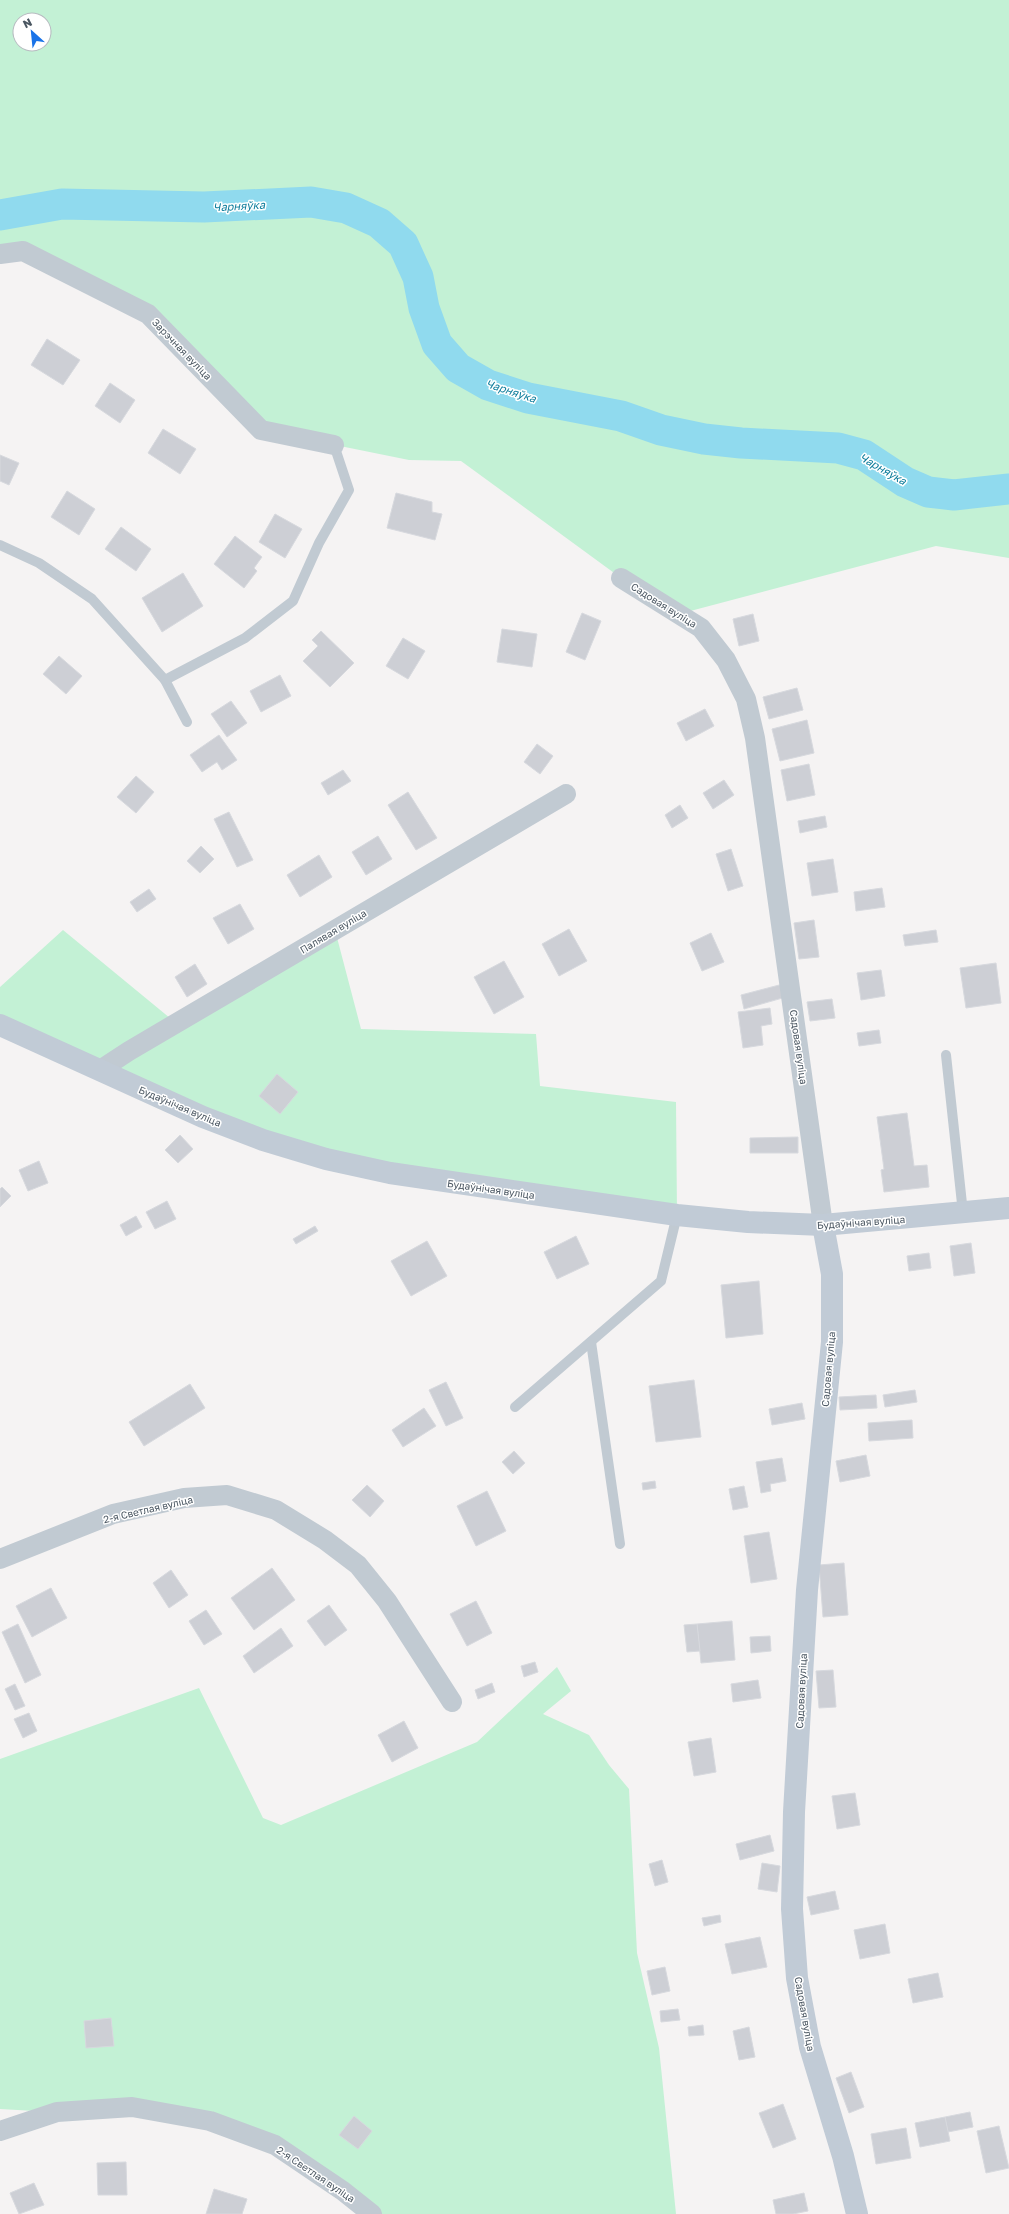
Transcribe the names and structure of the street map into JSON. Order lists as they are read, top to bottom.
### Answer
{
  "streets": {
    "main road": ["Садовая вуліца", "Будаўнічая вуліца"],
    "street": ["Зарэчная вуліца", "Палявая вуліца", "2-я Светлая вуліца"]
  },
  "crossings": [
    ["Садовая вуліца", "Будаўнічая вуліца"],
    ["Палявая вуліца", "Будаўнічая вуліца"]
  ],
  "water": ["Чарняўка"],
  "north": "top left"
}
